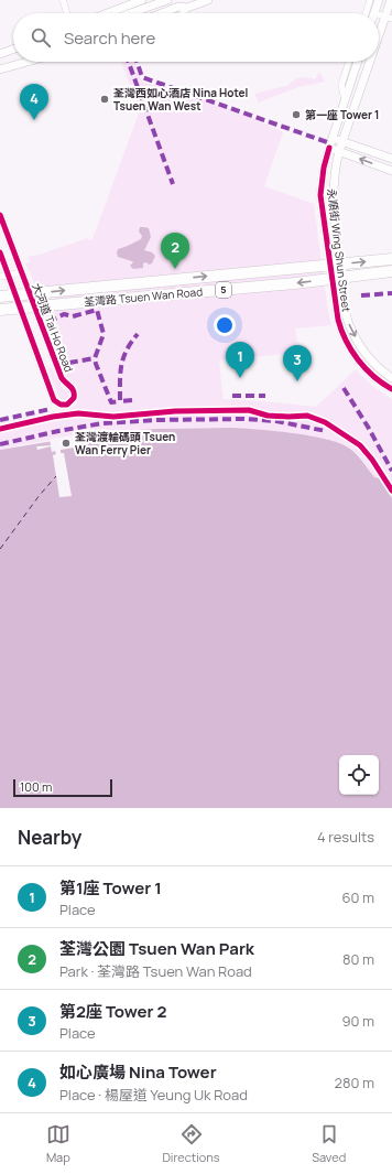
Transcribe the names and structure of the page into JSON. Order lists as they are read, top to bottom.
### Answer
{
  "streets": {
    "highway": ["5", "荃灣路 Tsuen Wan Road"],
    "street": ["永順街 Wing Shun Street", "大河道 Tai Ho Road"]
  },
  "places": ["荃灣西如心酒店 Nina Hotel Tsuen Wan West", "第一座 Tower 1", "荃灣渡輪碼頭 Tsuen Wan Ferry Pier"],
  "scale_bar": "100 m",
  "page": {
    "search": "Search here",
    "pins": [
      "4",
      "2",
      "1",
      "3"
    ],
    "scale": "100 m",
    "heading": ["Nearby", "4 results"],
    "list": [
      {
        "mark": "1",
        "name": "第1座 Tower 1",
        "note": "Place",
        "value": "60 m"
      },
      {
        "mark": "2",
        "name": "荃灣公園 Tsuen Wan Park",
        "note": "Park · 荃灣路 Tsuen Wan Road",
        "value": "80 m"
      },
      {
        "mark": "3",
        "name": "第2座 Tower 2",
        "note": "Place",
        "value": "90 m"
      },
      {
        "mark": "4",
        "name": "如心廣場 Nina Tower",
        "note": "Place · 楊屋道 Yeung Uk Road",
        "value": "280 m"
      }
    ],
    "nav": ["Map", "Directions", "Saved"]
  }
}
